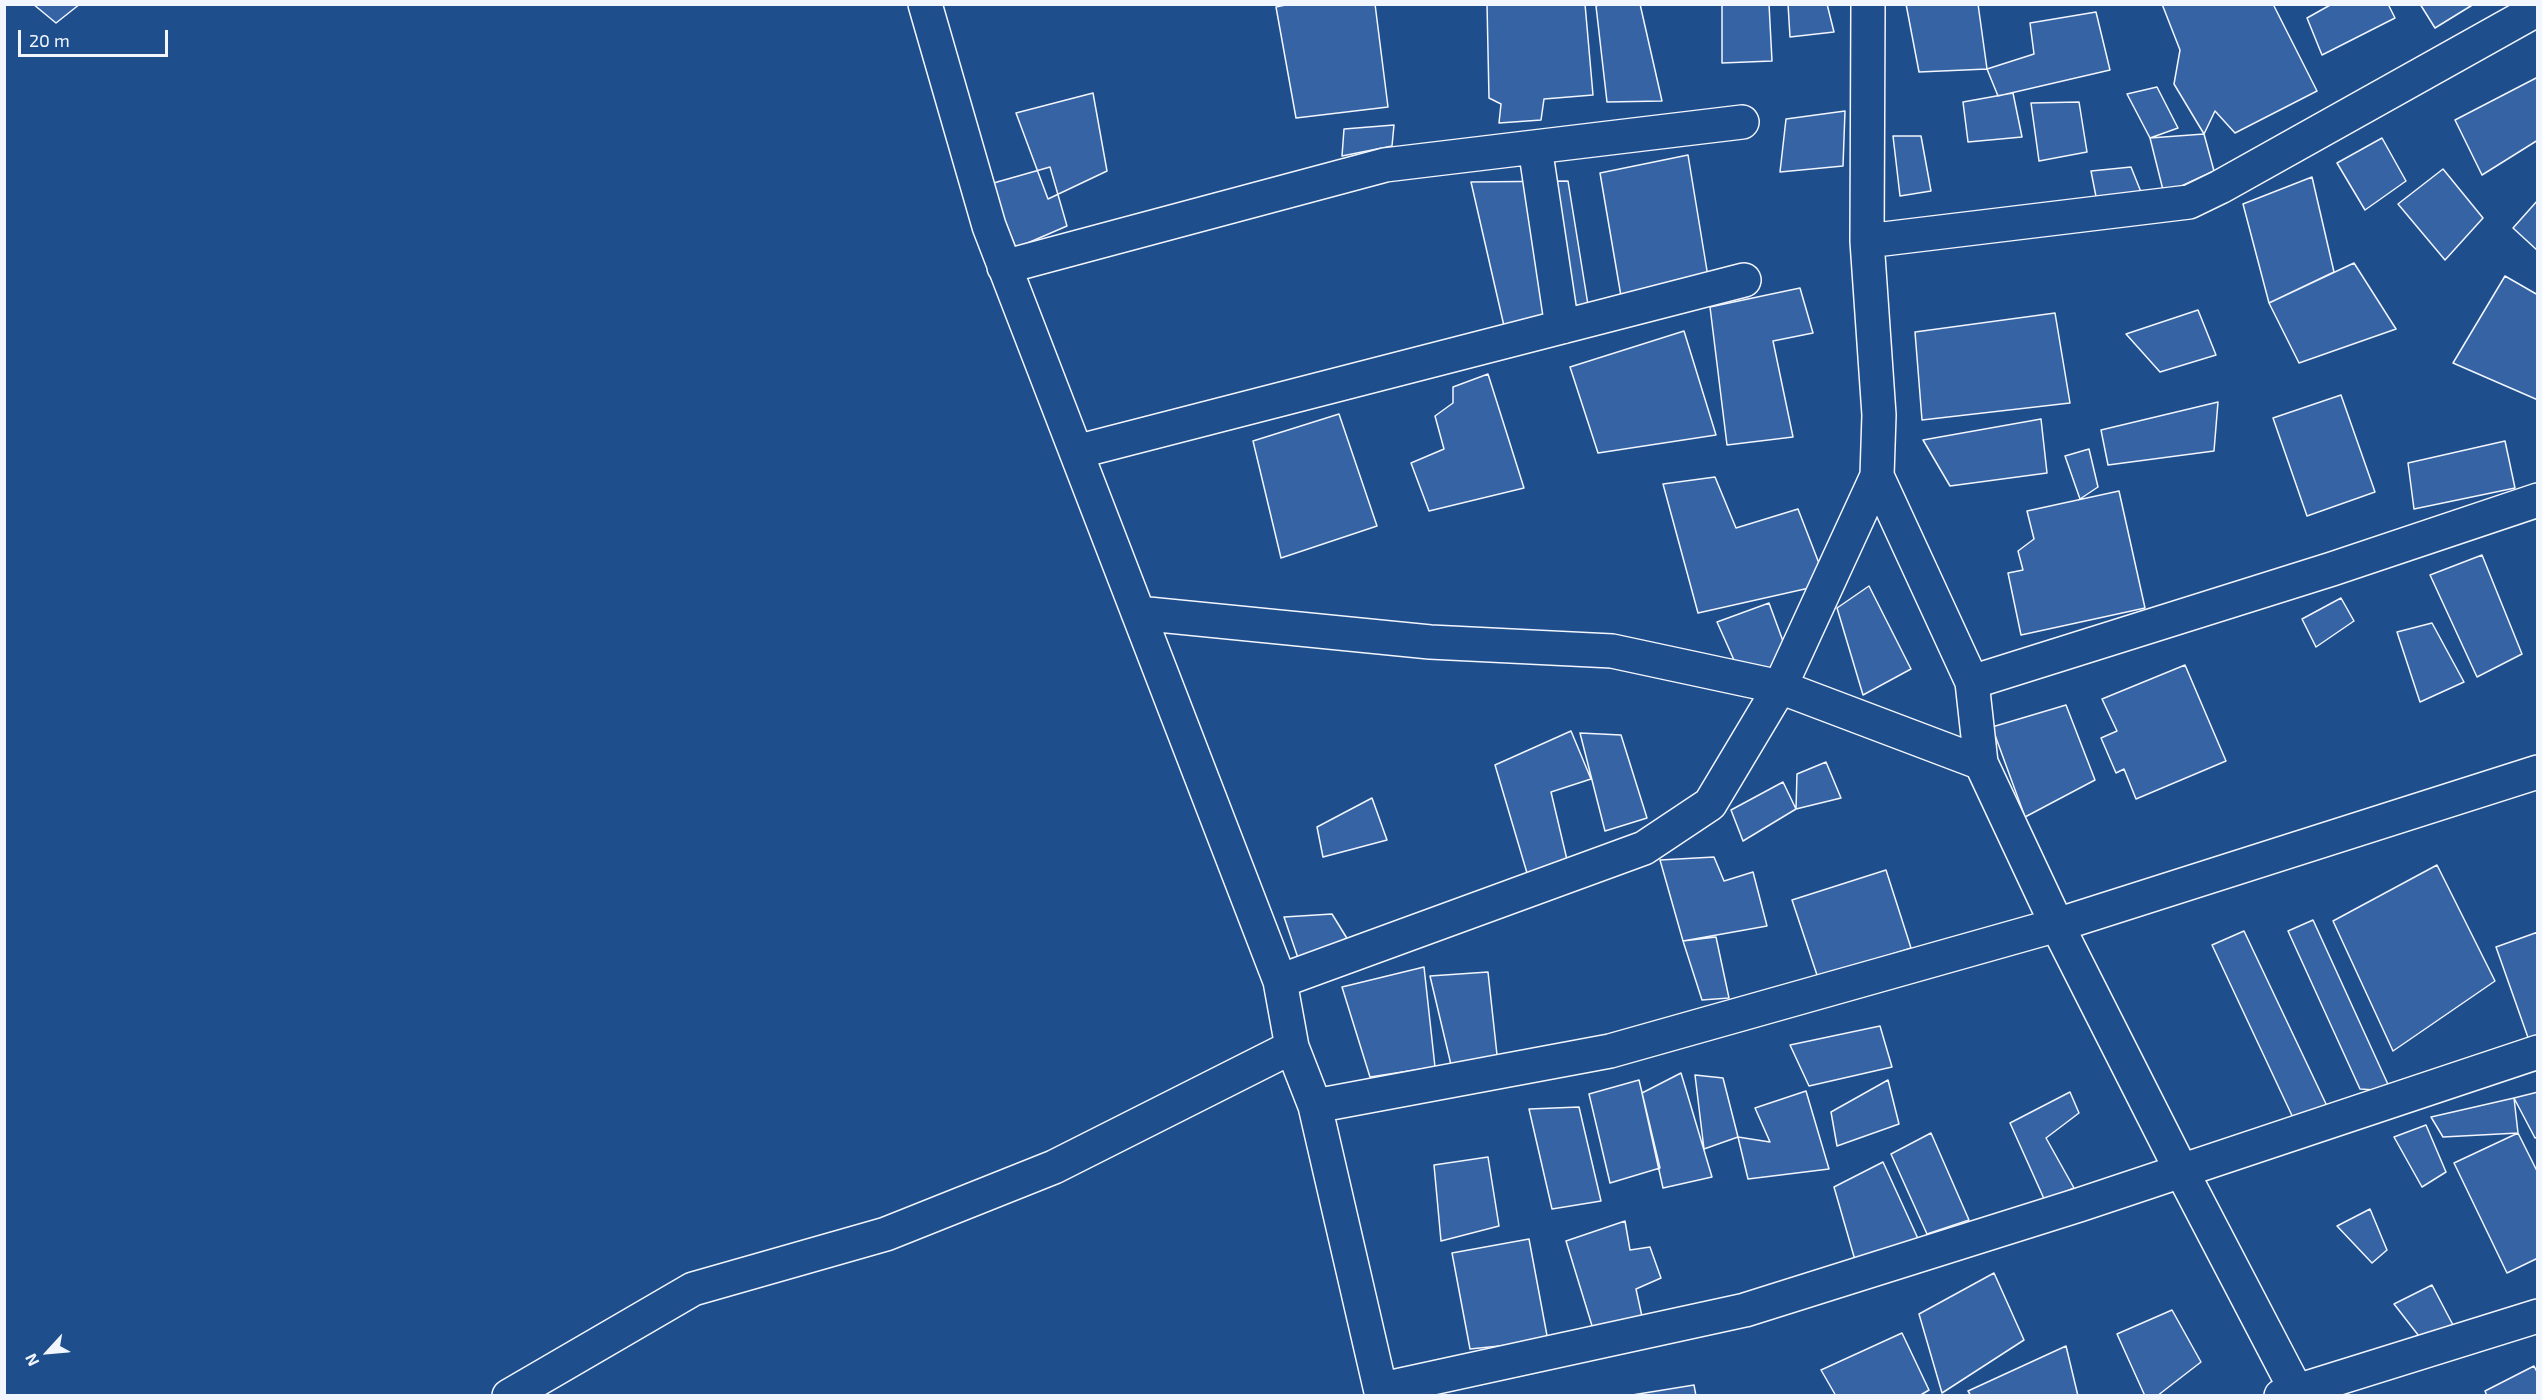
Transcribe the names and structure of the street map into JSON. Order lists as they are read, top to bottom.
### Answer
{
  "scale_bar": "20 m",
  "north": "bottom left"
}
